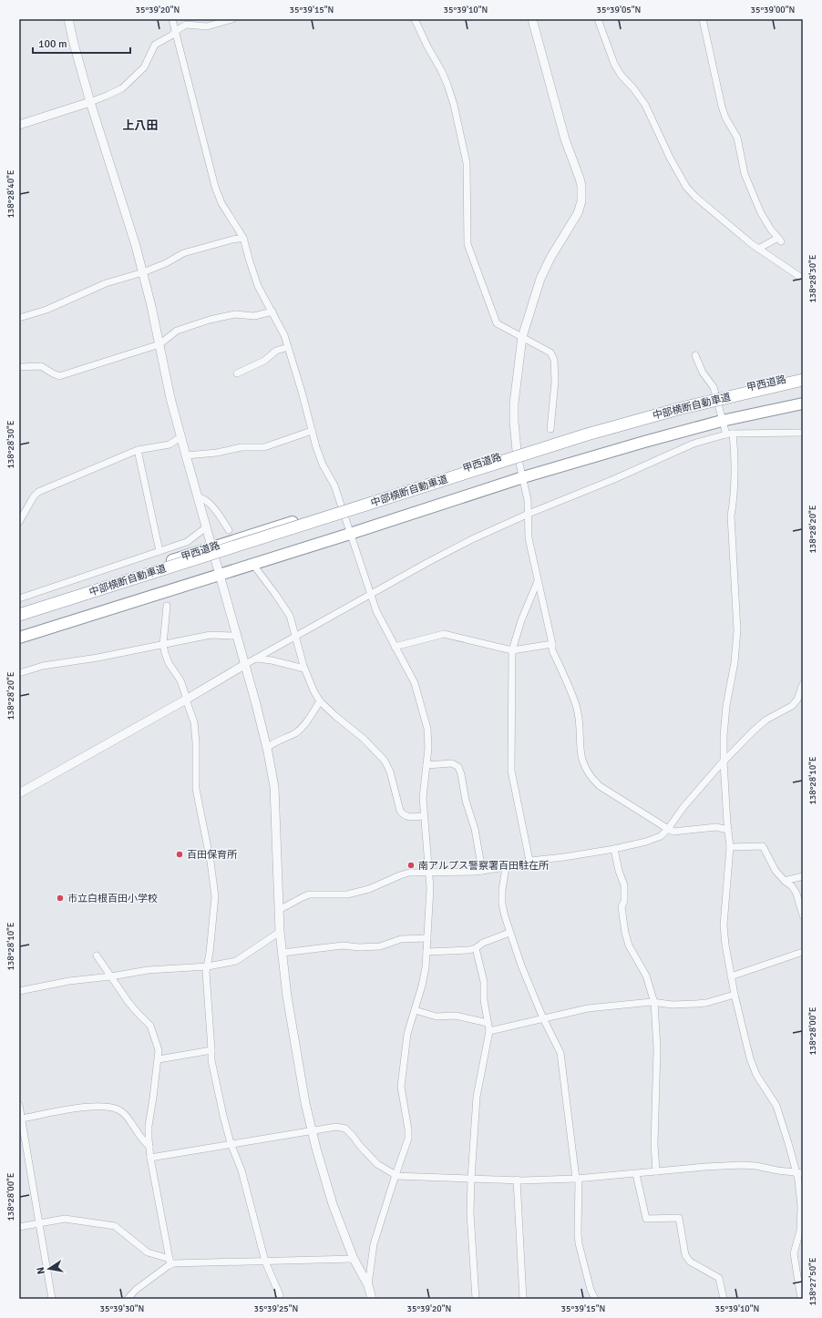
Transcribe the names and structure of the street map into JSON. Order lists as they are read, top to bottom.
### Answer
{
  "streets": {
    "highway": ["甲西道路", "中部横断自動車道"]
  },
  "districts": ["上八田"],
  "places": ["百田保育所", "南アルプス警察署百田駐在所", "市立白根百田小学校"],
  "scale_bar": "100 m",
  "north": "left",
  "coordinates": [
    "35°39'20\"N",
    "35°39'15\"N",
    "35°39'10\"N",
    "35°39'05\"N",
    "35°39'00\"N",
    "138°28'40\"E",
    "138°28'30\"E",
    "138°28'20\"E",
    "138°28'10\"E",
    "138°28'00\"E",
    "138°27'50\"E",
    "35°39'30\"N",
    "35°39'25\"N"
  ]
}
